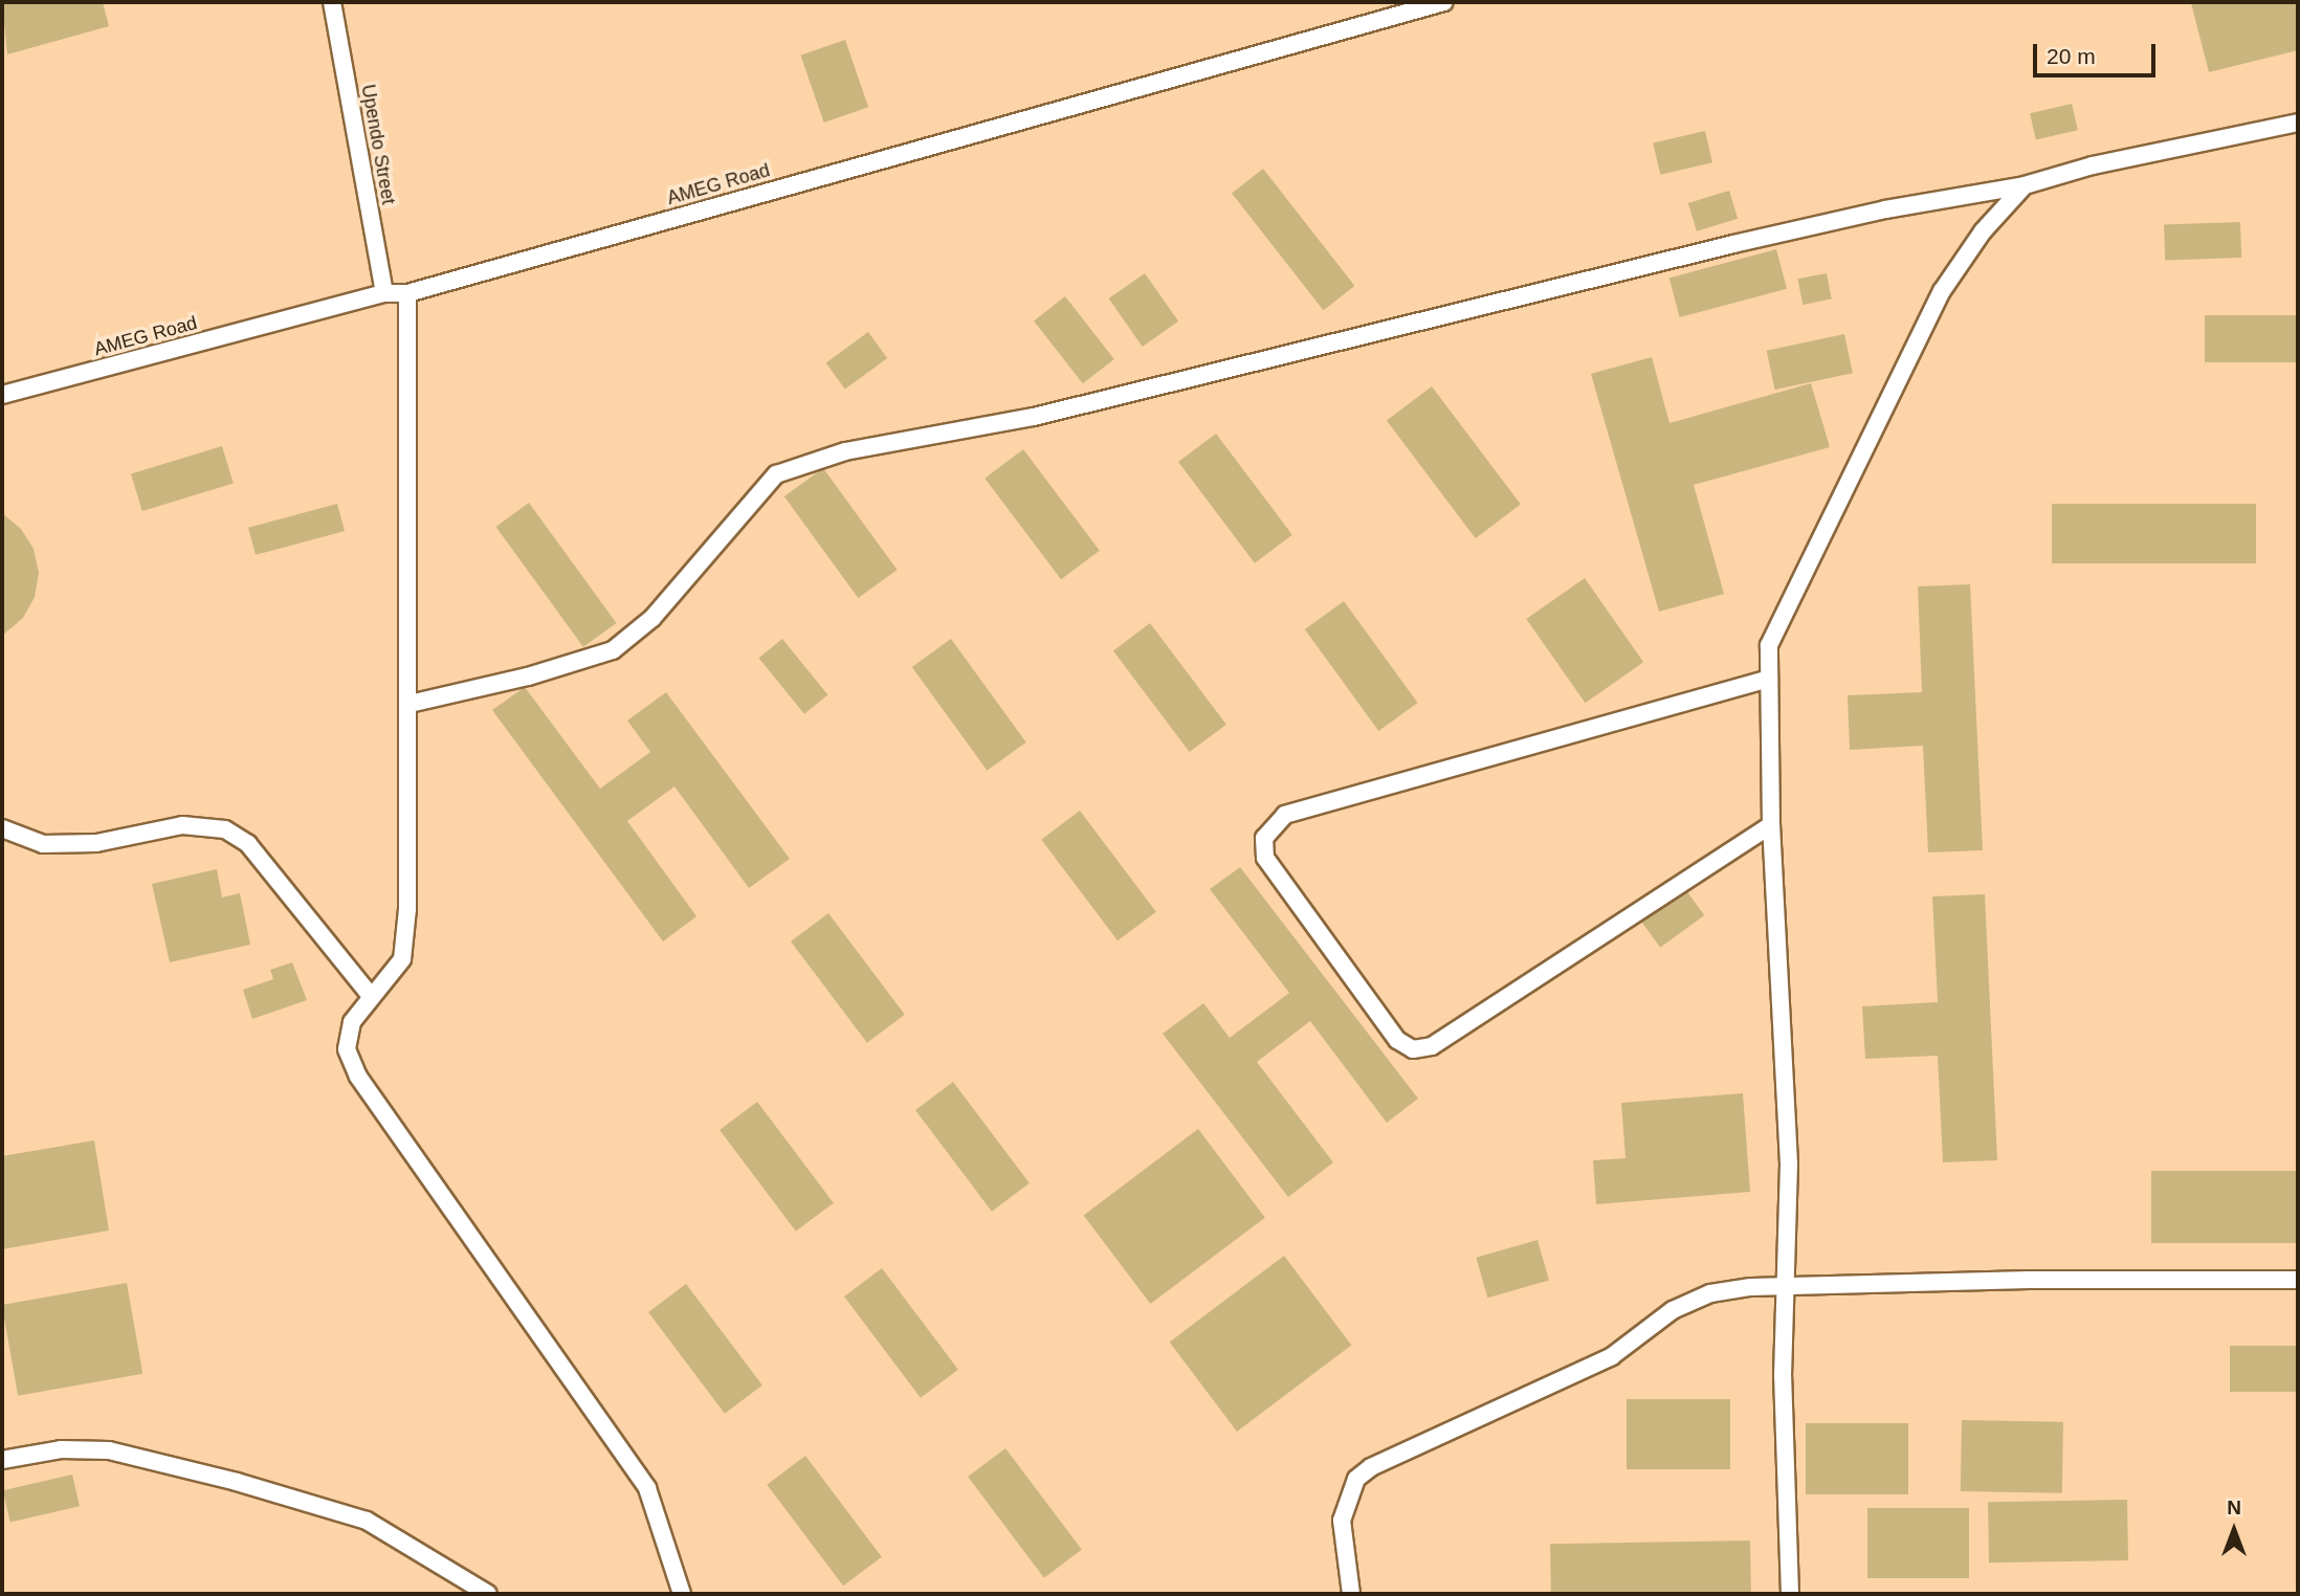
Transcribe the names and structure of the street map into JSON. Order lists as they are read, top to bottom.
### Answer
{
  "streets": {
    "lane": ["Upendo Street", "AMEG Road"]
  },
  "crossings": [
    ["Upendo Street", "AMEG Road"]
  ],
  "scale_bar": "20 m",
  "north": "top"
}
